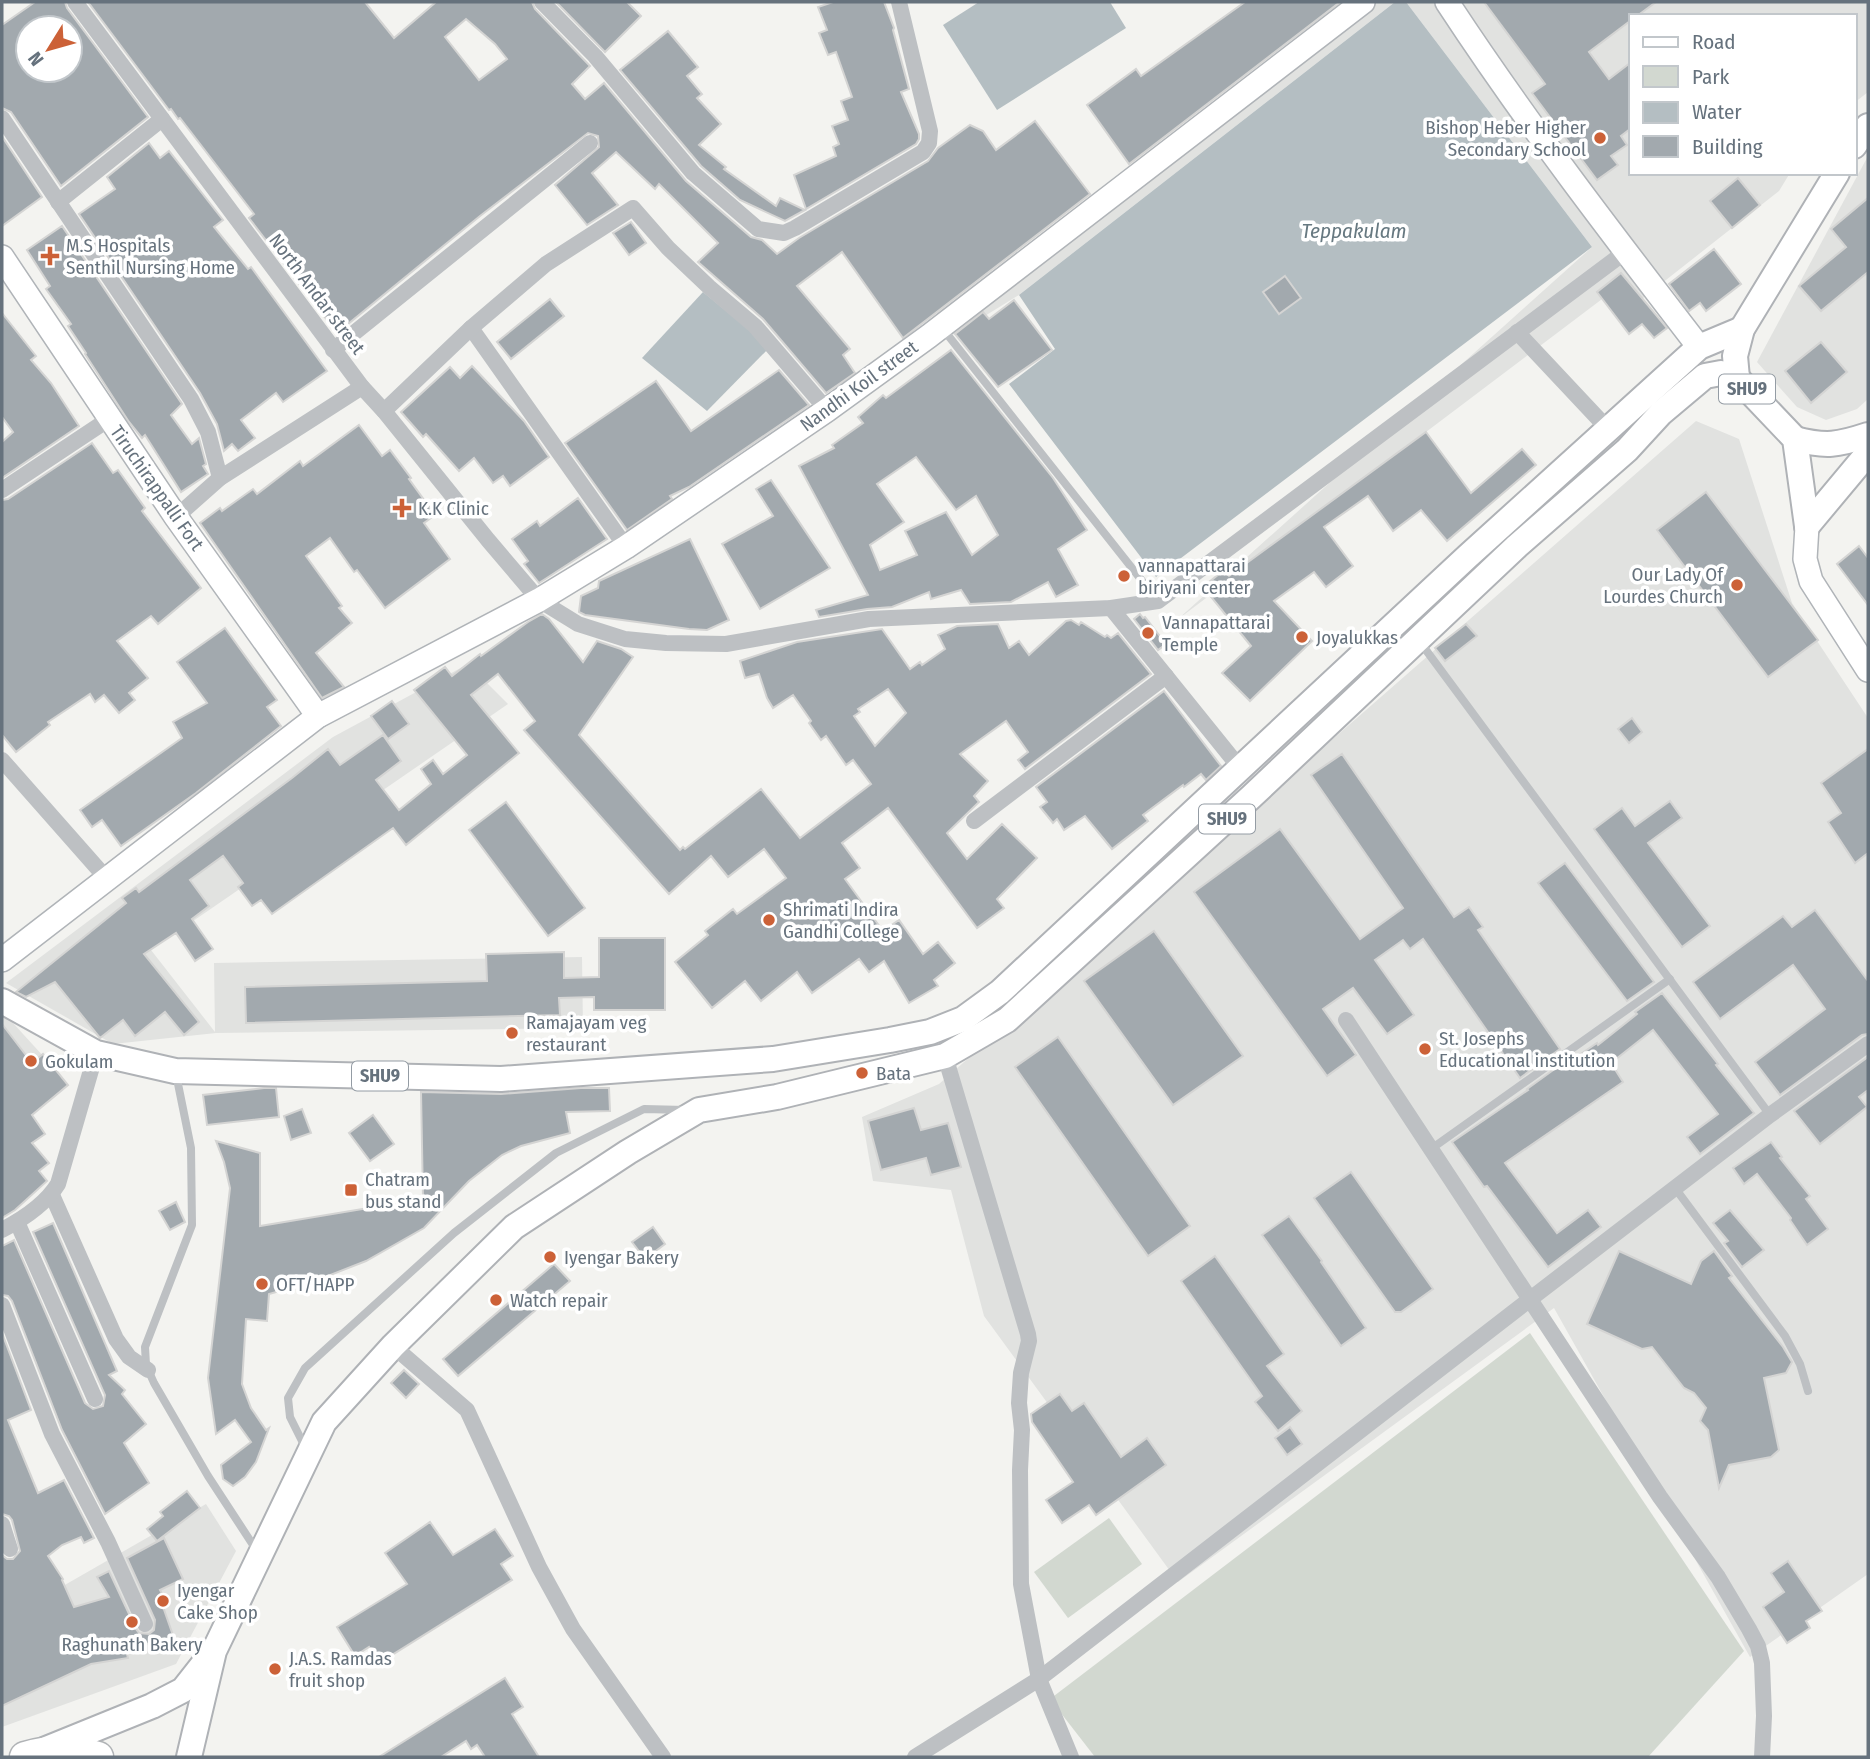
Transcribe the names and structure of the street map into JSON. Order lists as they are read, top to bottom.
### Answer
{
  "streets": {
    "main road": ["SHU9"],
    "street": ["North Andar street", "Nandhi Koil street", "Tiruchirappalli Fort"]
  },
  "crossings": [
    ["North Andar street", "Nandhi Koil street"],
    ["Nandhi Koil street", "Tiruchirappalli Fort"]
  ],
  "water": ["Teppakulam"],
  "places": {
    "other": [
      "Bishop Heber Higher Secondary School",
      "vannapattarai biriyani center",
      "Our Lady Of Lourdes Church",
      "Vannapattarai Temple",
      "Joyalukkas",
      "Shrimati Indira Gandhi College",
      "Ramajayam veg restaurant",
      "St. Josephs Educational institution",
      "Gokulam",
      "Bata",
      "Iyengar Bakery",
      "OFT/HAPP",
      "Watch repair",
      "Iyengar Cake Shop",
      "Raghunath Bakery",
      "J.A.S. Ramdas fruit shop"
    ],
    "health": ["M.S Hospitals Senthil Nursing Home", "K.K Clinic"],
    "transit": ["Chatram bus stand"]
  },
  "legend": [
    "Road",
    "Park",
    "Water",
    "Building"
  ],
  "north": "bottom left"
}
